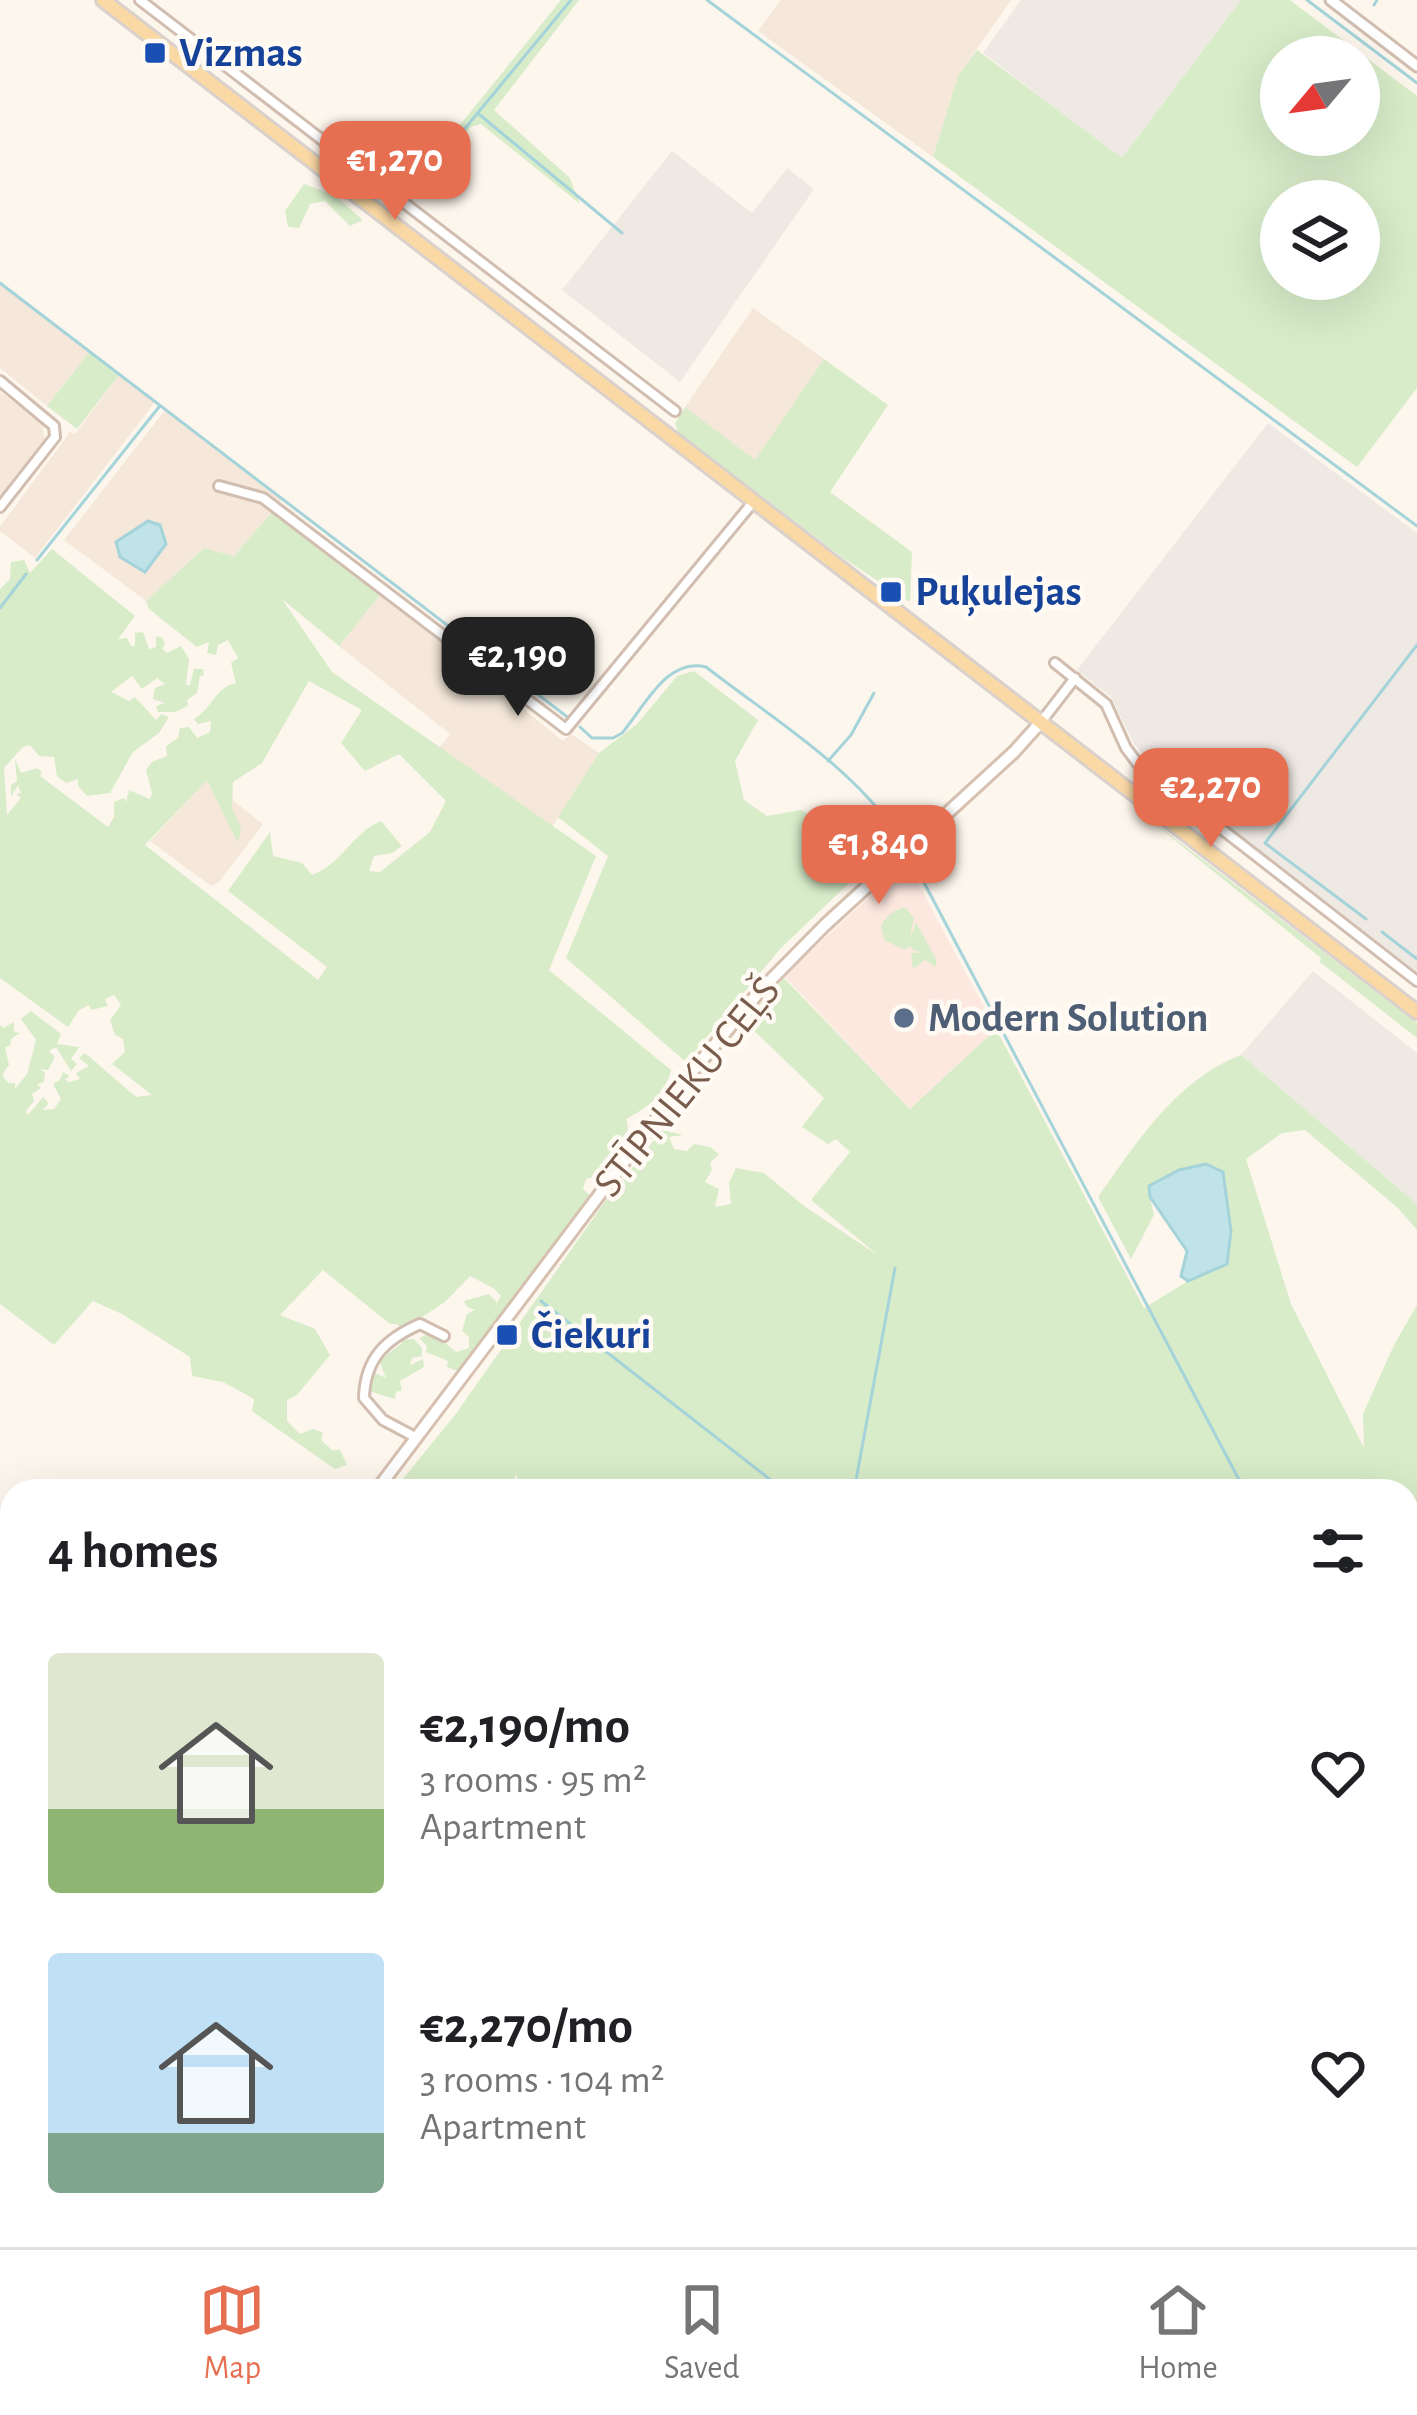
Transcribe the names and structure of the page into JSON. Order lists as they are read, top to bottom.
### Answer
{
  "streets": {
    "main road": ["STĪPNIEKU CEĻŠ"]
  },
  "places": {
    "transit": ["Vizmas", "Puķulejas", "Čiekuri"],
    "other": ["Modern Solution"]
  },
  "north": "bottom left",
  "page": {
    "price": [
      "€1,270",
      "€2,190",
      "€2,270",
      "€1,840"
    ],
    "heading": "4 homes",
    "list": [
      {
        "name": "€2,190/mo",
        "note": "3 rooms · 95 m² · Apartment"
      },
      {
        "name": "€2,270/mo",
        "note": "3 rooms · 104 m² · Apartment"
      }
    ],
    "tabs": ["Map", "Saved", "Home"]
  }
}
